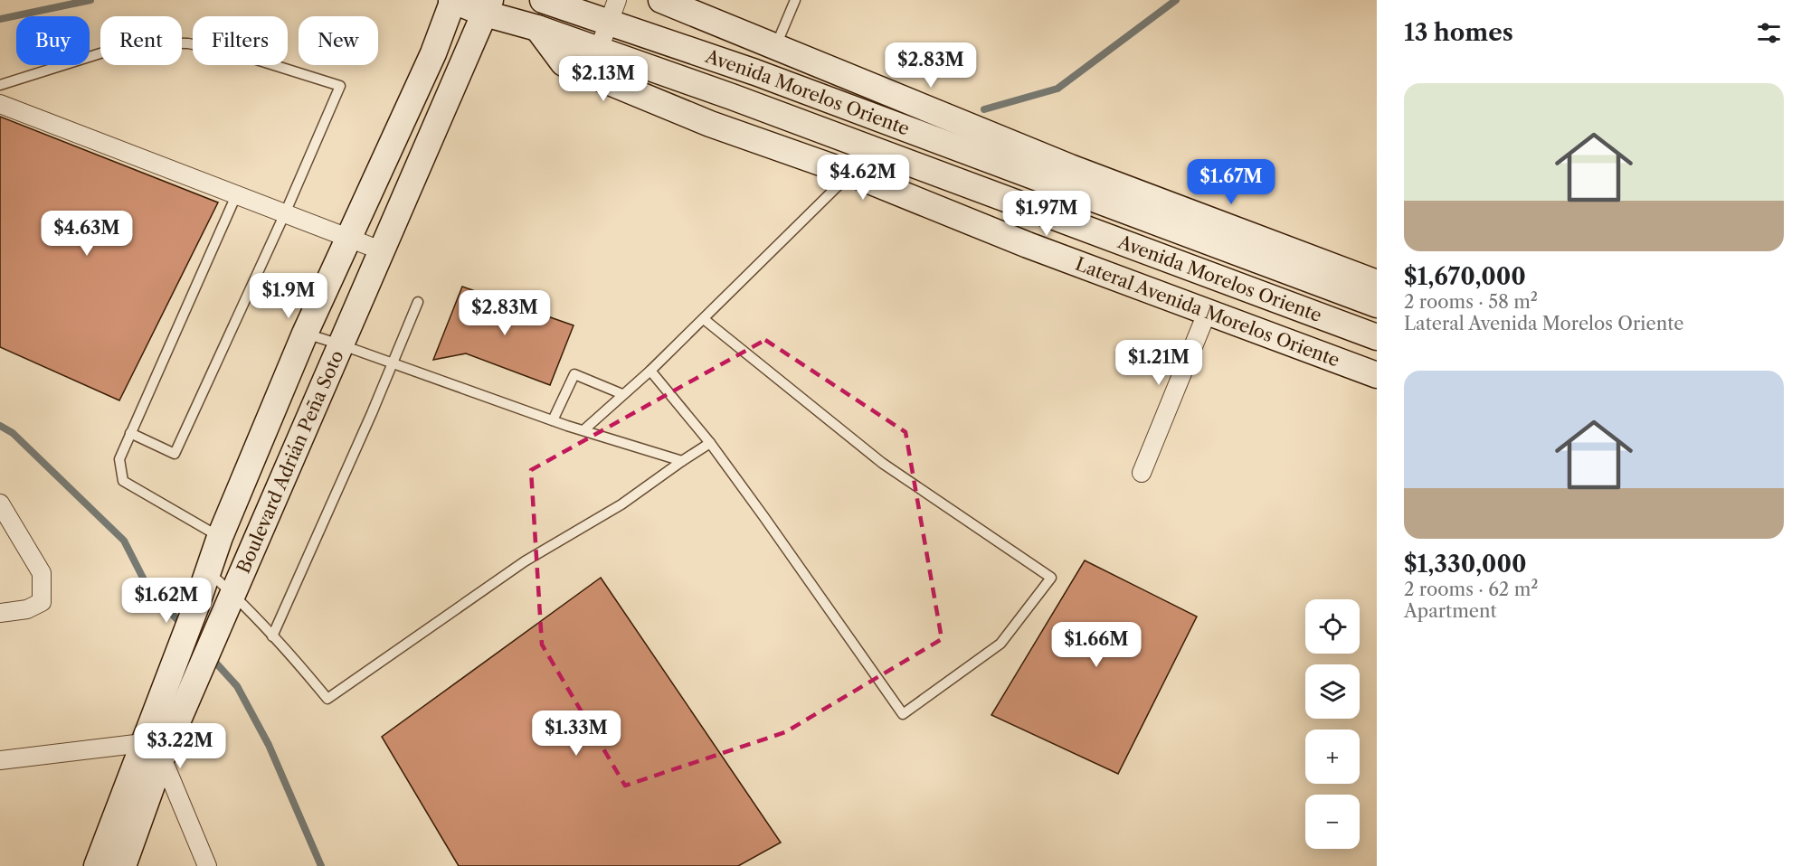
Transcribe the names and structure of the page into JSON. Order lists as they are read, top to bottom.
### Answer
{
  "streets": {
    "main road": ["Avenida Morelos Oriente", "Lateral Avenida Morelos Oriente", "Boulevard Adrián Peña Soto"]
  },
  "crossings": [
    ["Avenida Morelos Oriente", "Lateral Avenida Morelos Oriente"],
    ["Avenida Morelos Oriente", "Boulevard Adrián Peña Soto"]
  ],
  "page": {
    "heading": "13 homes",
    "chip": [
      "Buy",
      "Rent",
      "Filters",
      "New"
    ],
    "price": [
      "$2.83M",
      "$2.13M",
      "$4.62M",
      "$1.67M",
      "$1.97M",
      "$4.63M",
      "$1.9M",
      "$2.83M",
      "$1.21M",
      "$1.62M",
      "$1.66M",
      "$1.33M",
      "$3.22M"
    ],
    "list": [
      {
        "name": "$1,670,000",
        "note": "2 rooms · 58 m² · Lateral Avenida Morelos Oriente"
      },
      {
        "name": "$1,330,000",
        "note": "2 rooms · 62 m² · Apartment"
      }
    ],
    "map_buttons": ["+", "−"]
  }
}
